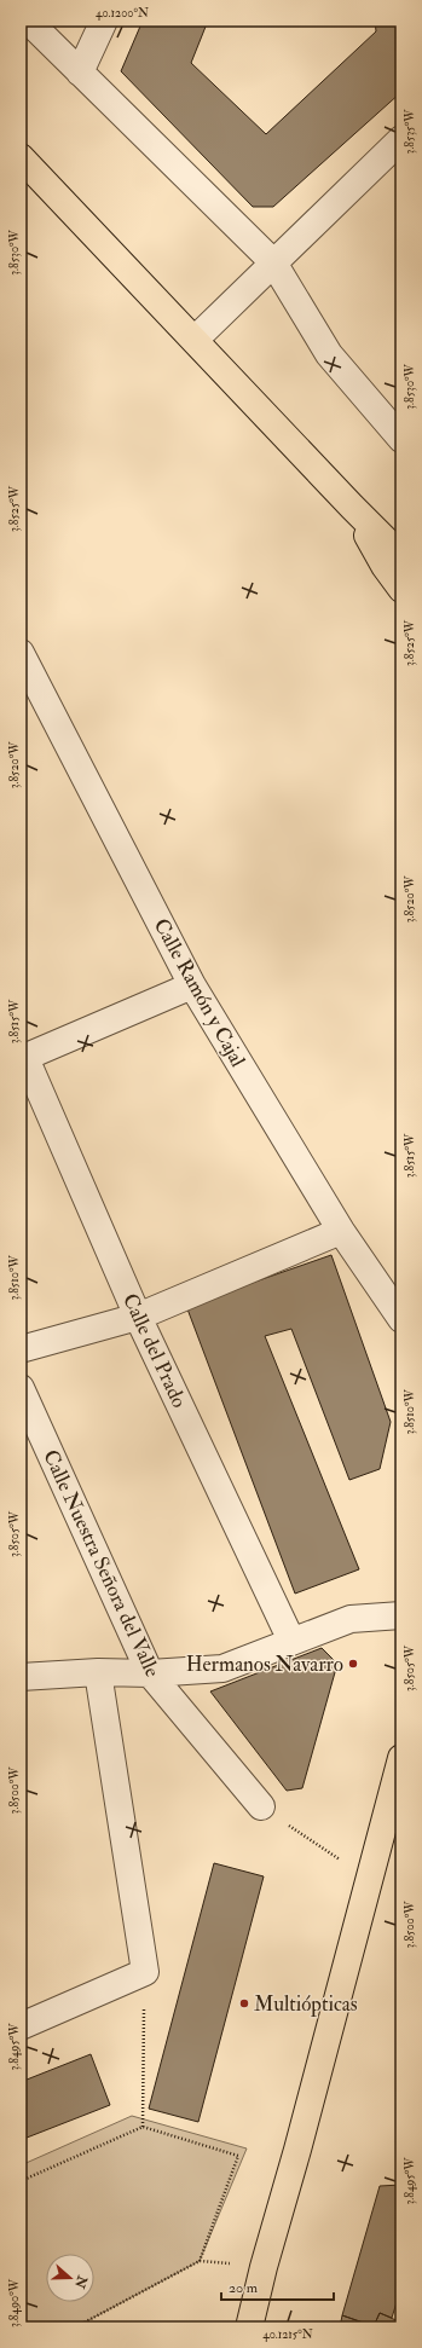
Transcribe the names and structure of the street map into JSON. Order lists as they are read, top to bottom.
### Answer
{
  "streets": {
    "street": ["Calle Ramón y Cajal", "Calle del Prado", "Calle Nuestra Señora del Valle"]
  },
  "places": ["Hermanos Navarro", "Multiópticas"],
  "scale_bar": "20 m",
  "north": "right",
  "coordinates": [
    "40.1200°N",
    "3.8535°W",
    "3.8530°W",
    "3.8525°W",
    "3.8520°W",
    "3.8515°W",
    "3.8510°W",
    "3.8505°W",
    "3.8500°W",
    "3.8495°W",
    "3.8490°W",
    "40.1215°N"
  ]
}
